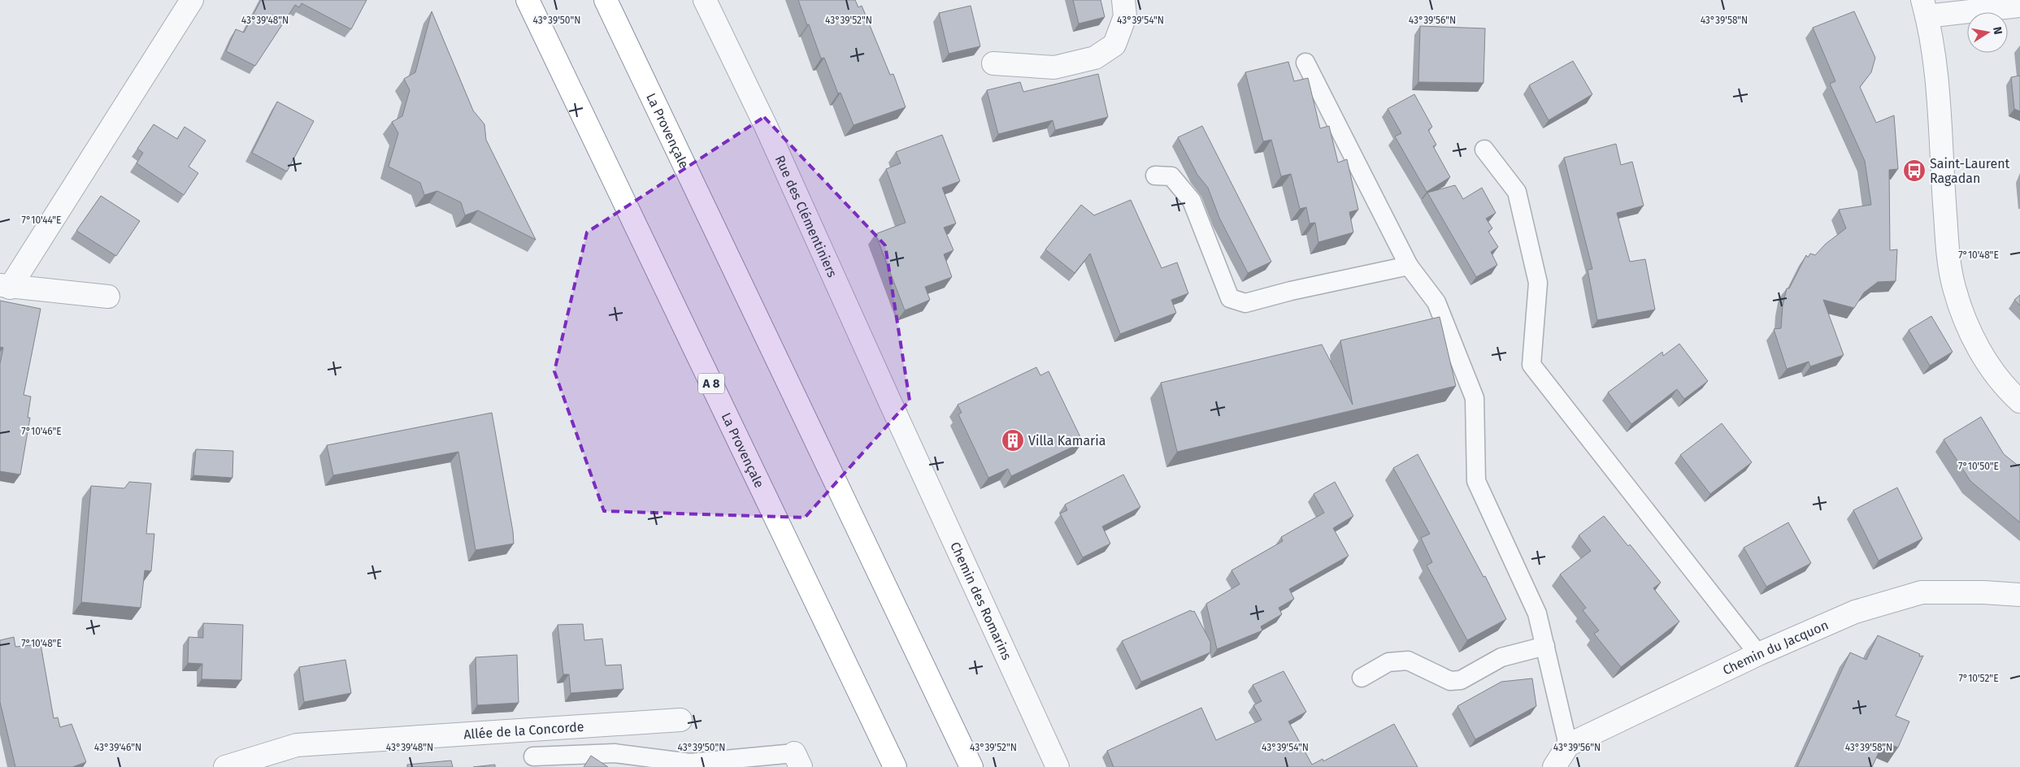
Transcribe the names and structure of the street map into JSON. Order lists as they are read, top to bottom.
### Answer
{
  "streets": {
    "highway": ["La Provençale", "A 8"],
    "street": [
      "Rue des Clémentiniers",
      "Chemin des Romarins",
      "Chemin du Jacquon",
      "Allée de la Concorde"
    ]
  },
  "crossings": [
    ["Rue des Clémentiniers", "Chemin des Romarins"]
  ],
  "places": {
    "bus stop": ["Saint-Laurent Ragadan"],
    "building": ["Villa Kamaria"]
  },
  "north": "right",
  "coordinates": [
    "43°39'48\"N",
    "43°39'50\"N",
    "43°39'52\"N",
    "43°39'54\"N",
    "43°39'56\"N",
    "43°39'58\"N",
    "7°10'44\"E",
    "7°10'48\"E",
    "7°10'46\"E",
    "7°10'50\"E",
    "7°10'52\"E",
    "43°39'46\"N"
  ]
}
